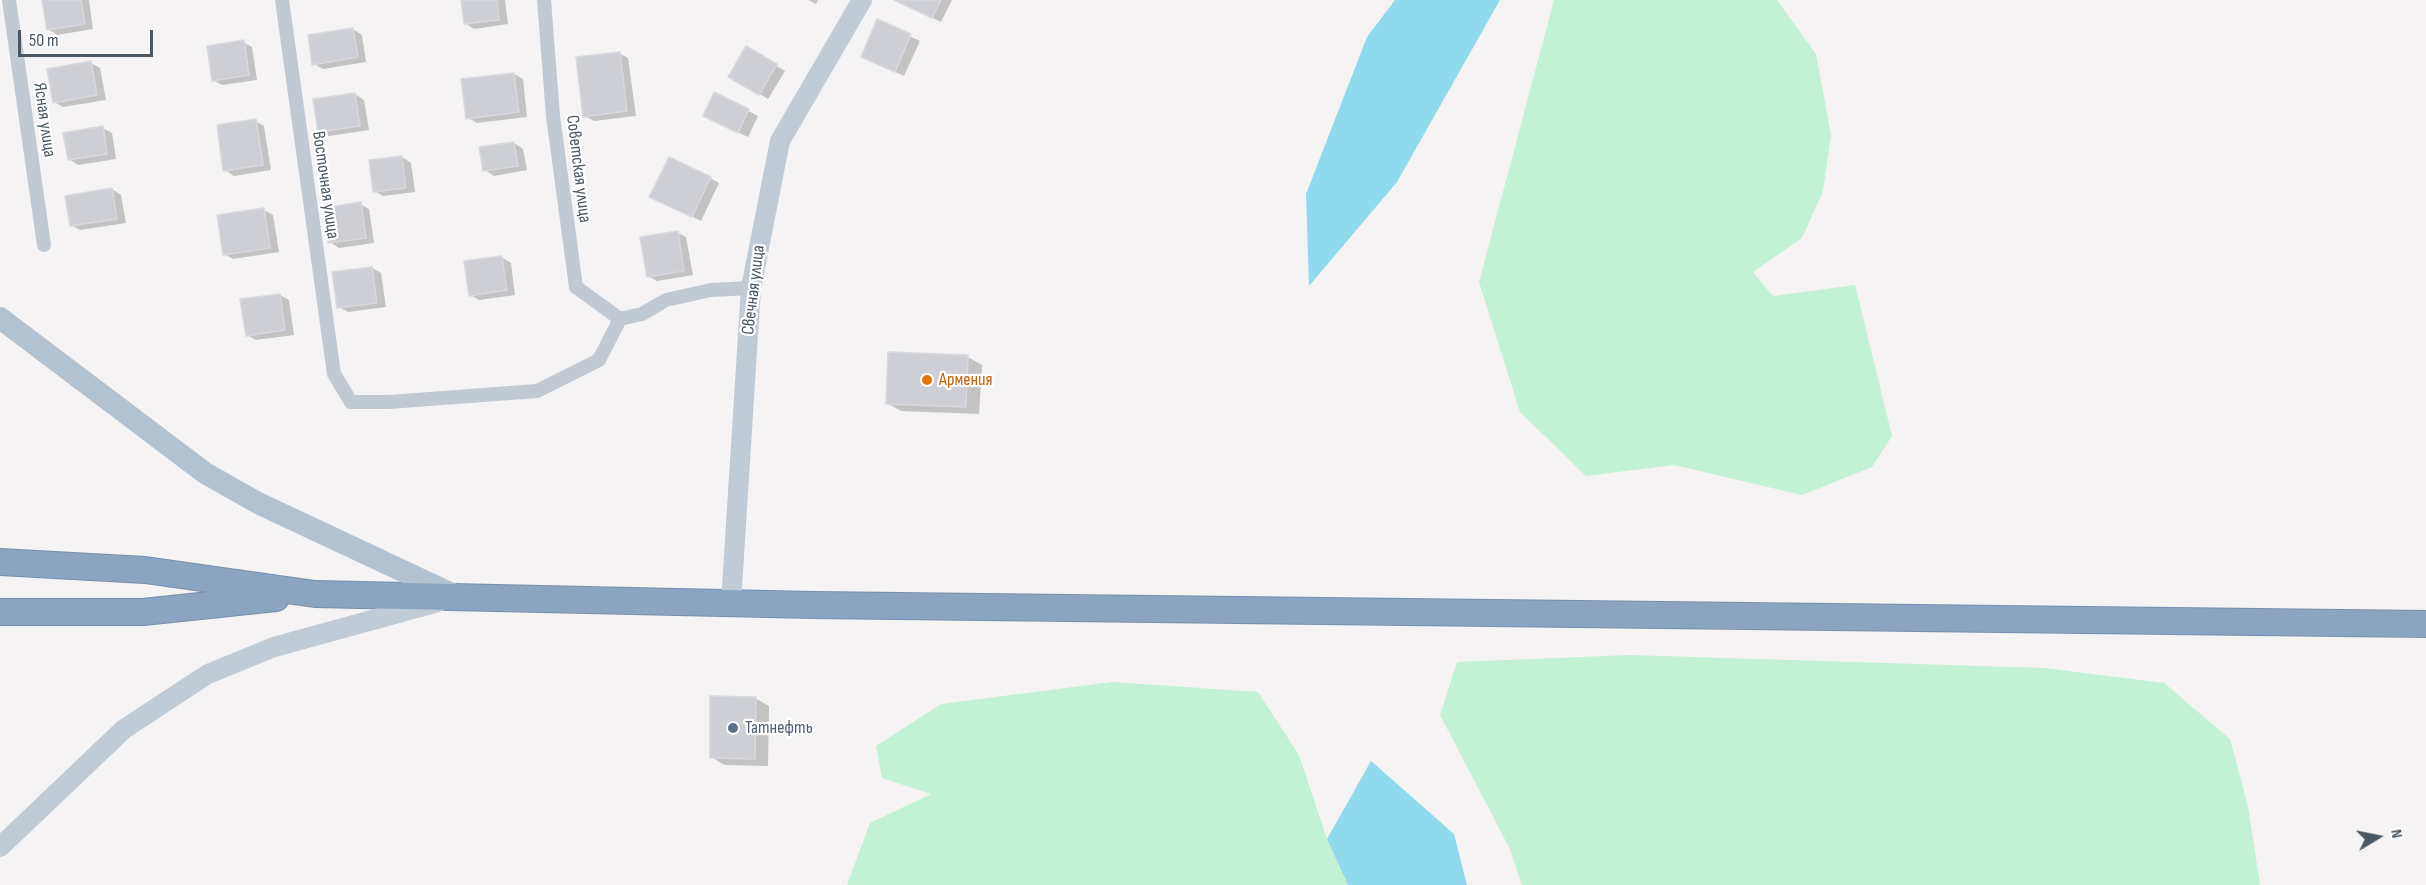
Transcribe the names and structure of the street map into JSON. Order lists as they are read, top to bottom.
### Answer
{
  "streets": {
    "street": [
      "Ясная улица",
      "Советская улица",
      "Восточная улица",
      "Свечная улица"
    ]
  },
  "crossings": [
    ["Советская улица", "Восточная улица"]
  ],
  "places": ["Армения", "Татнефть"],
  "scale_bar": "50 m",
  "north": "right"
}
